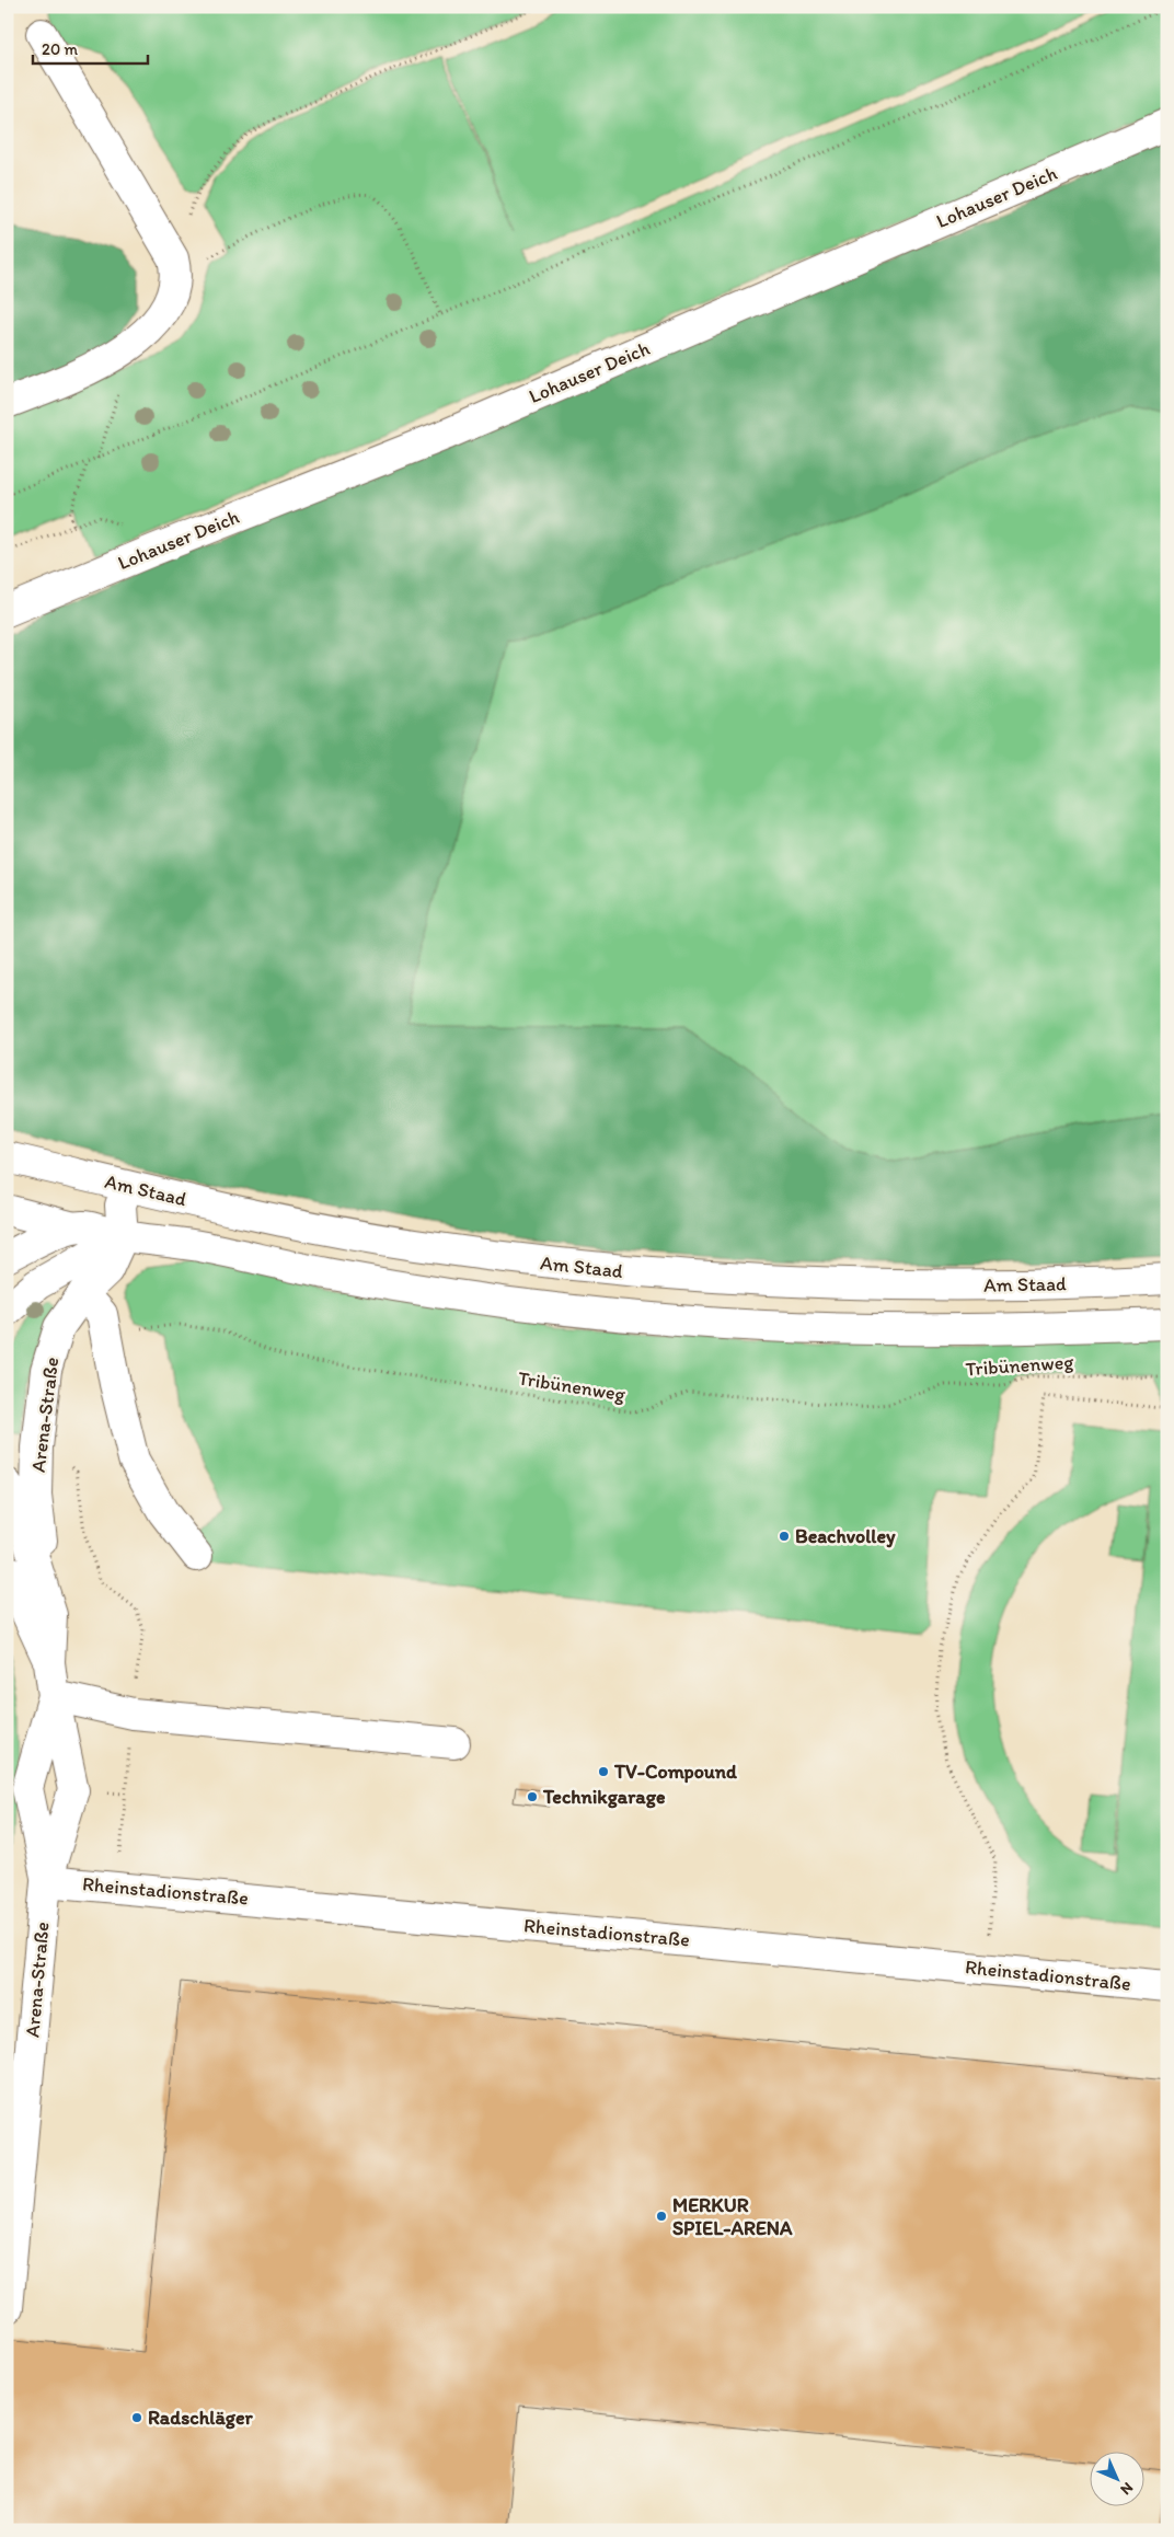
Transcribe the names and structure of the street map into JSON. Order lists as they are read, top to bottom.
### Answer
{
  "streets": {
    "street": [
      "Lohauser Deich",
      "Am Staad",
      "Arena-Straße",
      "Rheinstadionstraße"
    ],
    "path": ["Tribünenweg"]
  },
  "crossings": [
    ["Arena-Straße", "Rheinstadionstraße"]
  ],
  "places": [
    "Beachvolley",
    "TV-Compound",
    "Technikgarage",
    "MERKUR SPIEL-ARENA",
    "Radschläger"
  ],
  "scale_bar": "20 m",
  "north": "bottom right"
}
